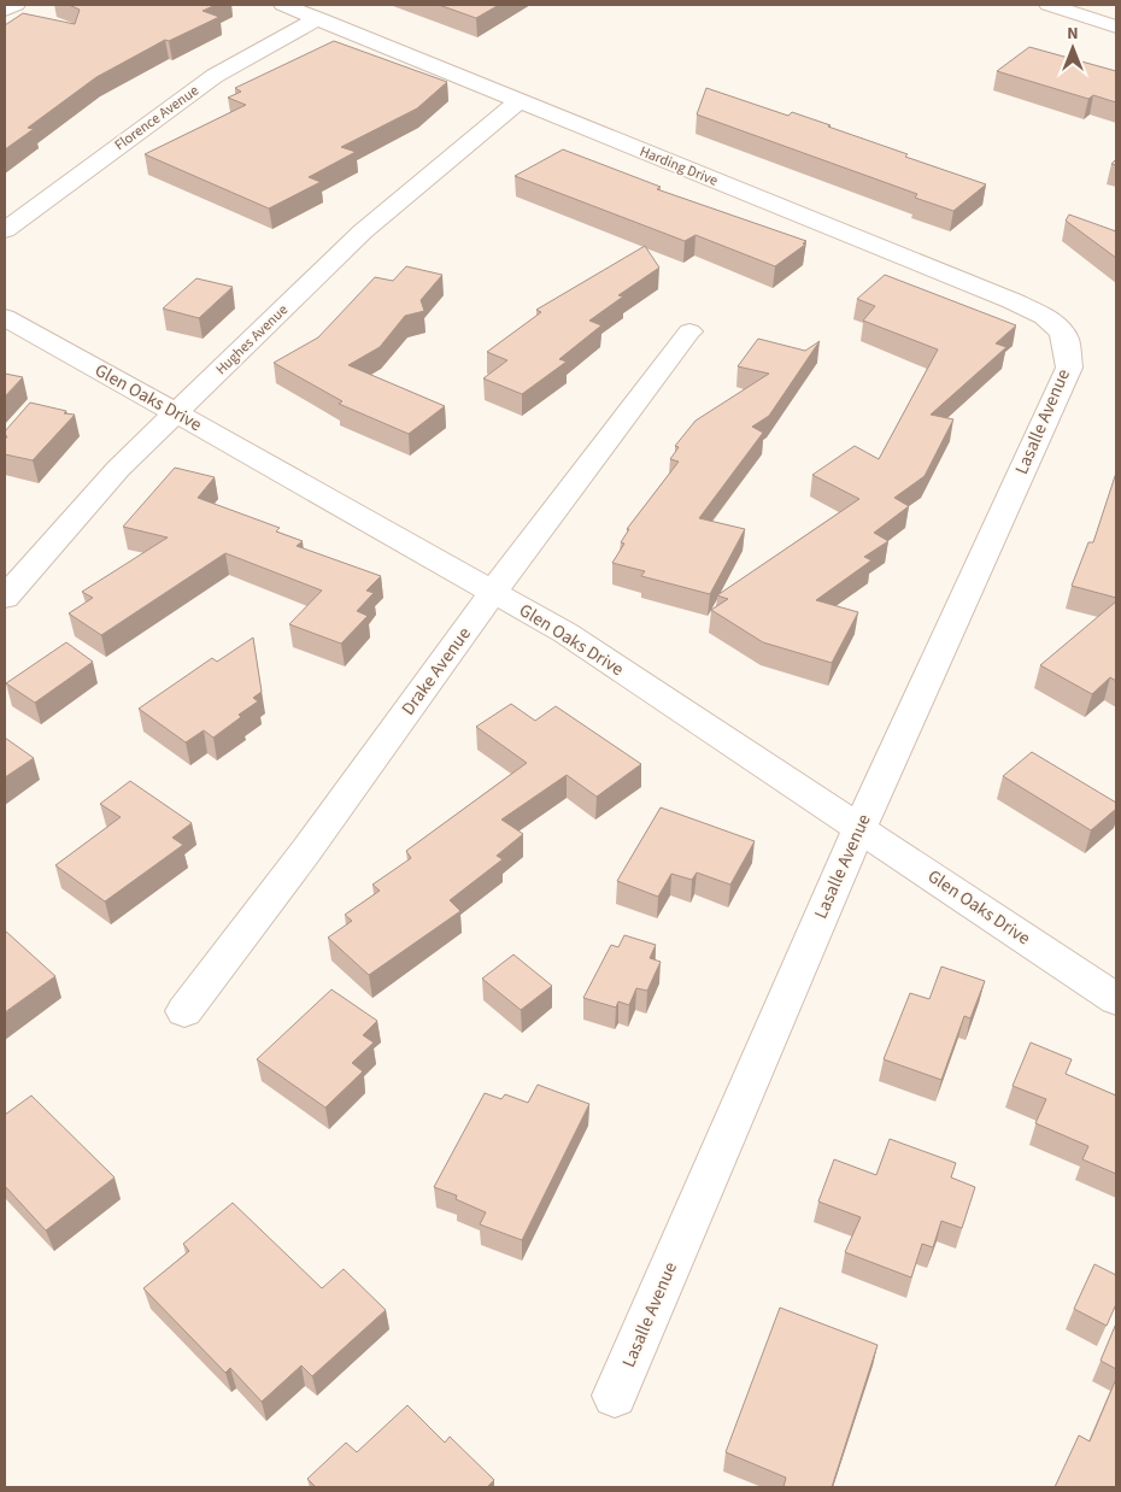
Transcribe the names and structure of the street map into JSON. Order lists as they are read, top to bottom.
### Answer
{
  "streets": {
    "street": [
      "Florence Avenue",
      "Harding Drive",
      "Hughes Avenue",
      "Glen Oaks Drive",
      "Lasalle Avenue",
      "Drake Avenue"
    ]
  },
  "crossings": [
    ["Florence Avenue", "Harding Drive"],
    ["Harding Drive", "Hughes Avenue"],
    ["Harding Drive", "Lasalle Avenue"],
    ["Hughes Avenue", "Glen Oaks Drive"],
    ["Glen Oaks Drive", "Lasalle Avenue"],
    ["Glen Oaks Drive", "Drake Avenue"]
  ],
  "north": "top"
}
